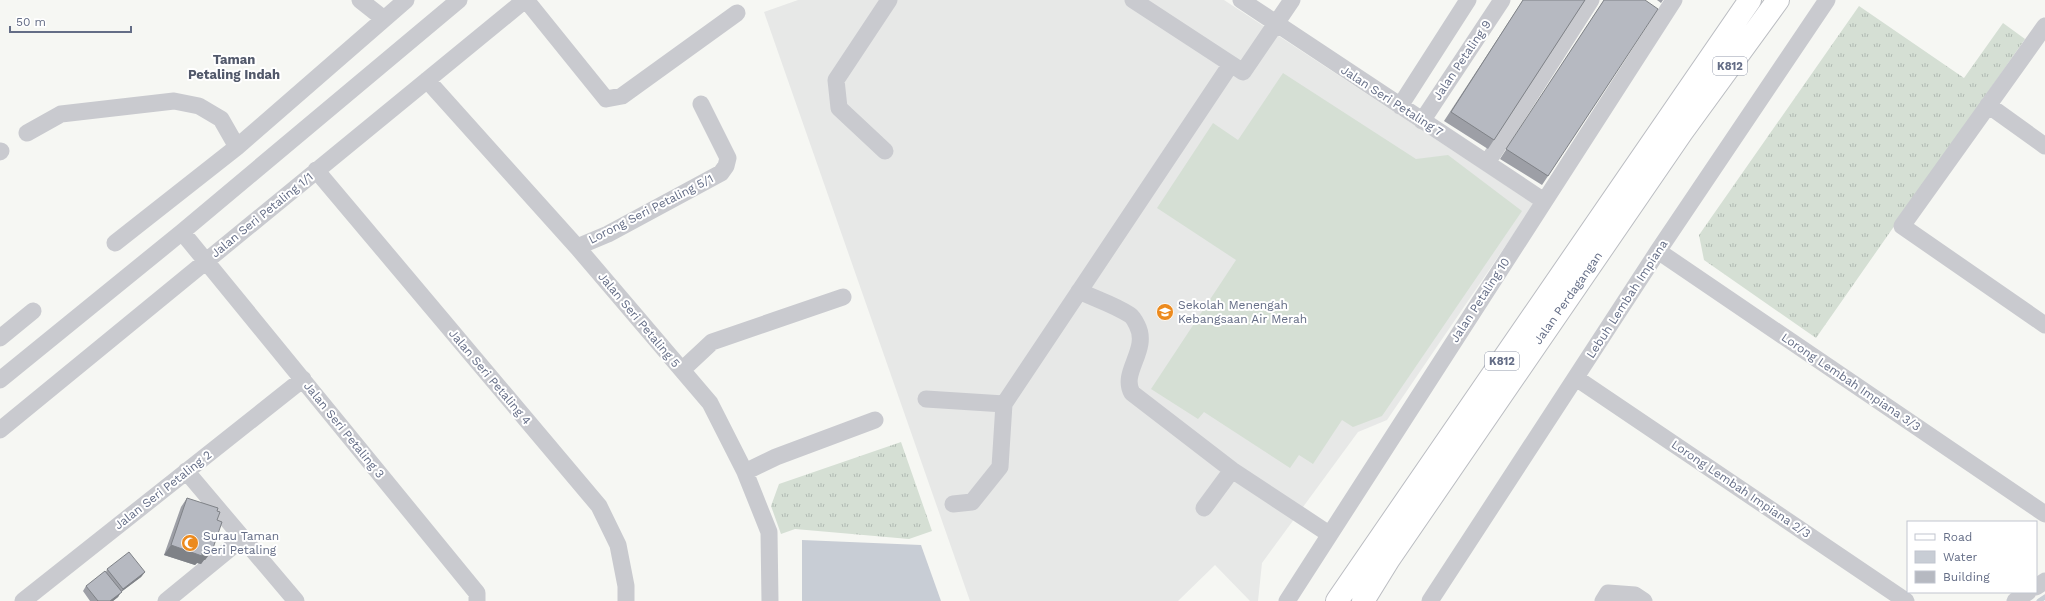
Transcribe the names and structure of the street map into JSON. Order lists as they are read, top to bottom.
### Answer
{
  "streets": {
    "main road": ["K812", "Jalan Perdagangan"],
    "street": [
      "Jalan Petaling 9",
      "Jalan Seri Petaling 7",
      "Lorong Seri Petaling 5/1",
      "Jalan Seri Petaling 1/1",
      "Lebuh Lembah Impiana",
      "Jalan Petaling 10",
      "Jalan Seri Petaling 5",
      "Jalan Seri Petaling 4",
      "Lorong Lembah Impiana 3/3",
      "Jalan Seri Petaling 3",
      "Lorong Lembah Impiana 2/3",
      "Jalan Seri Petaling 2"
    ]
  },
  "crossings": [
    ["Jalan Petaling 9", "Jalan Seri Petaling 7"],
    ["Jalan Seri Petaling 7", "Jalan Petaling 10"],
    ["Lorong Seri Petaling 5/1", "Jalan Seri Petaling 5"],
    ["Jalan Seri Petaling 1/1", "Jalan Seri Petaling 5"],
    ["Jalan Seri Petaling 1/1", "Jalan Seri Petaling 4"],
    ["Jalan Seri Petaling 1/1", "Jalan Seri Petaling 3"],
    ["Lebuh Lembah Impiana", "Lorong Lembah Impiana 3/3"],
    ["Lebuh Lembah Impiana", "Lorong Lembah Impiana 2/3"],
    ["Jalan Seri Petaling 3", "Jalan Seri Petaling 2"]
  ],
  "districts": ["Taman Petaling Indah"],
  "places": {
    "school or university": ["Sekolah Menengah Kebangsaan Air Merah"],
    "mosque": ["Surau Taman Seri Petaling"]
  },
  "legend": ["Road", "Water", "Building"],
  "scale_bar": "50 m"
}
